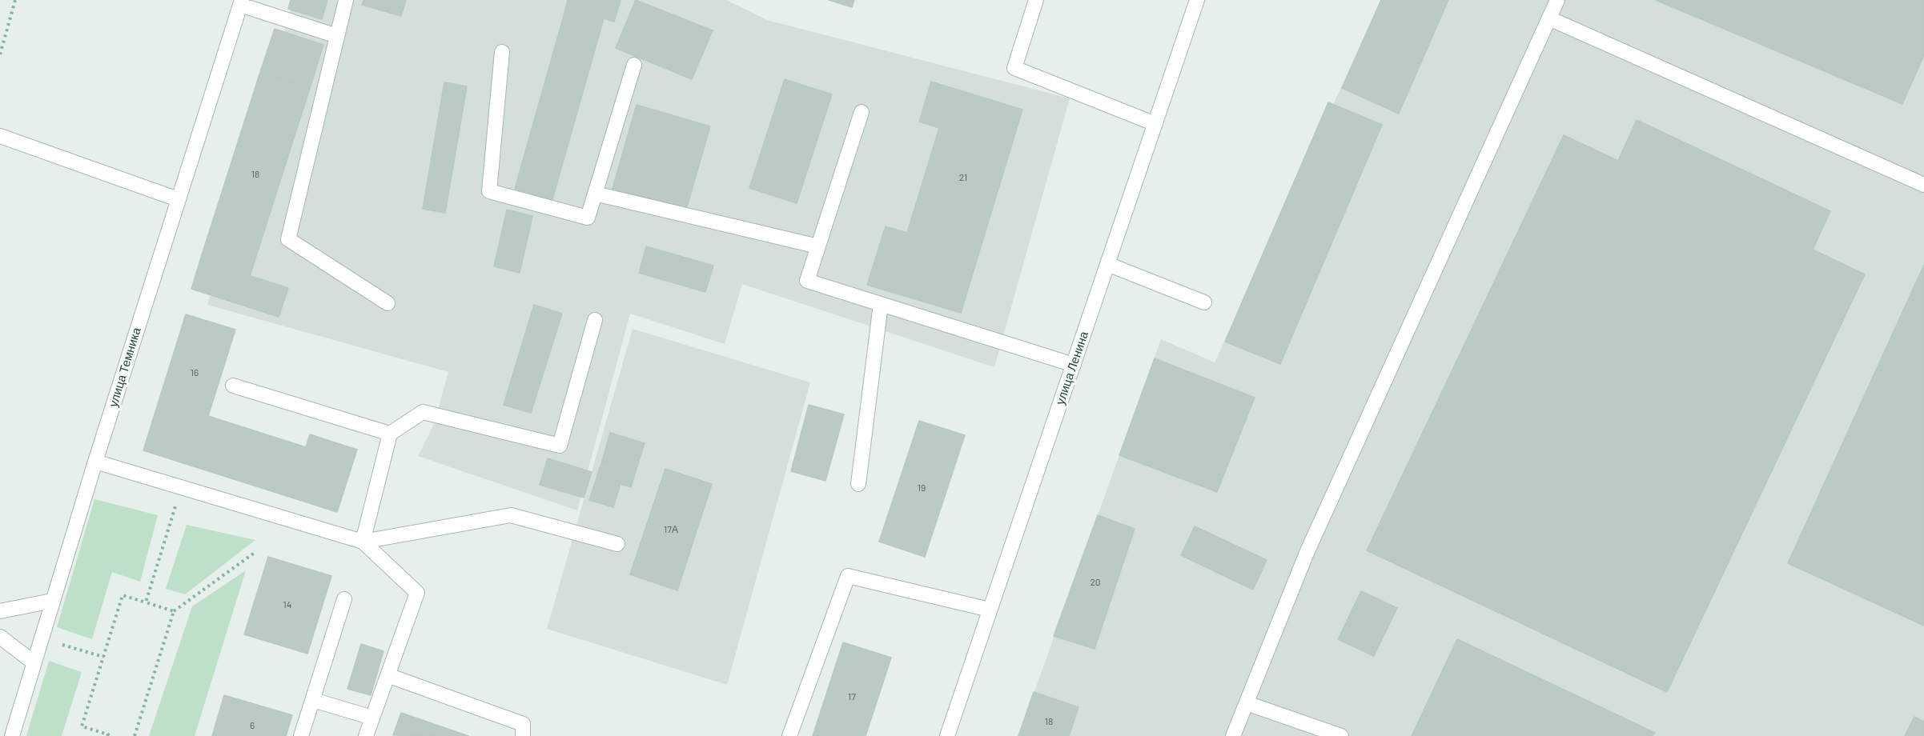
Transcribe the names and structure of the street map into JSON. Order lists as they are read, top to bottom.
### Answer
{
  "streets": {
    "street": ["улица Темника", "улица Ленина"]
  },
  "house_numbers": [
    "18",
    "21",
    "16",
    "19",
    "17А",
    "20",
    "14",
    "17",
    "18",
    "6"
  ]
}
